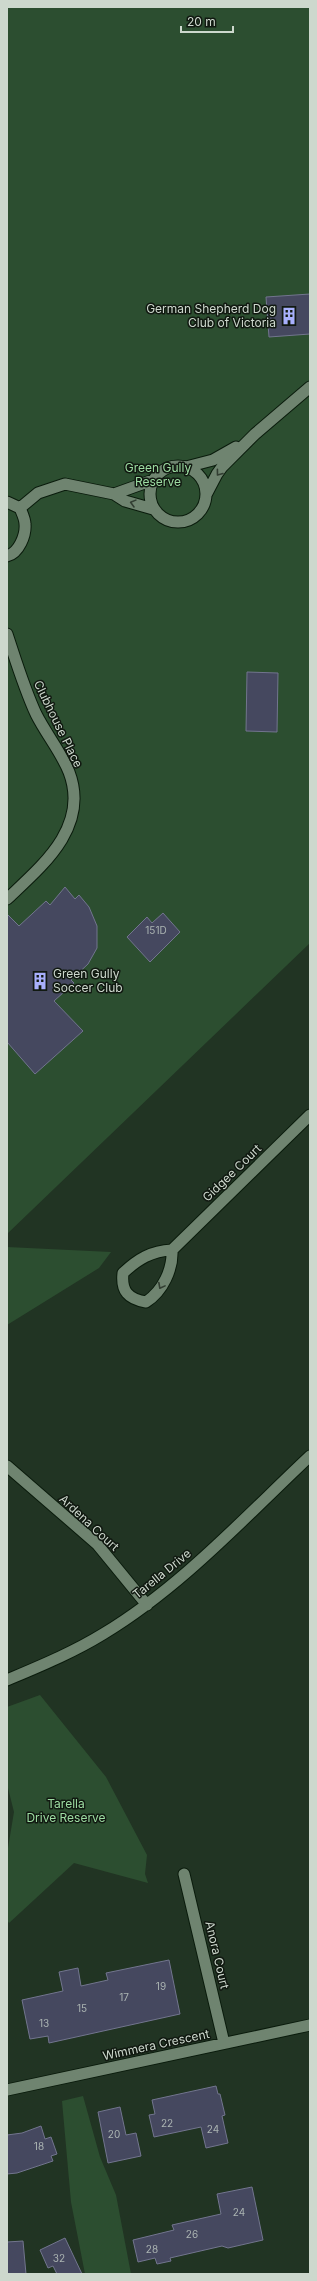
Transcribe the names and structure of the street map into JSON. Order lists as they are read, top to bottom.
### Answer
{
  "streets": {
    "street": [
      "Clubhouse Place",
      "Gidgee Court",
      "Ardena Court",
      "Tarella Drive",
      "Anora Court",
      "Wimmera Crescent"
    ]
  },
  "crossings": [
    ["Ardena Court", "Tarella Drive"],
    ["Anora Court", "Wimmera Crescent"]
  ],
  "parks": ["Green Gully Reserve", "Tarella Drive Reserve"],
  "places": {
    "building": ["German Shepherd Dog Club of Victoria", "Green Gully Soccer Club"]
  },
  "house_numbers": [
    "151D",
    "19",
    "17",
    "15",
    "13",
    "22",
    "24",
    "20",
    "18",
    "24",
    "26",
    "28",
    "32"
  ],
  "scale_bar": "20 m"
}
